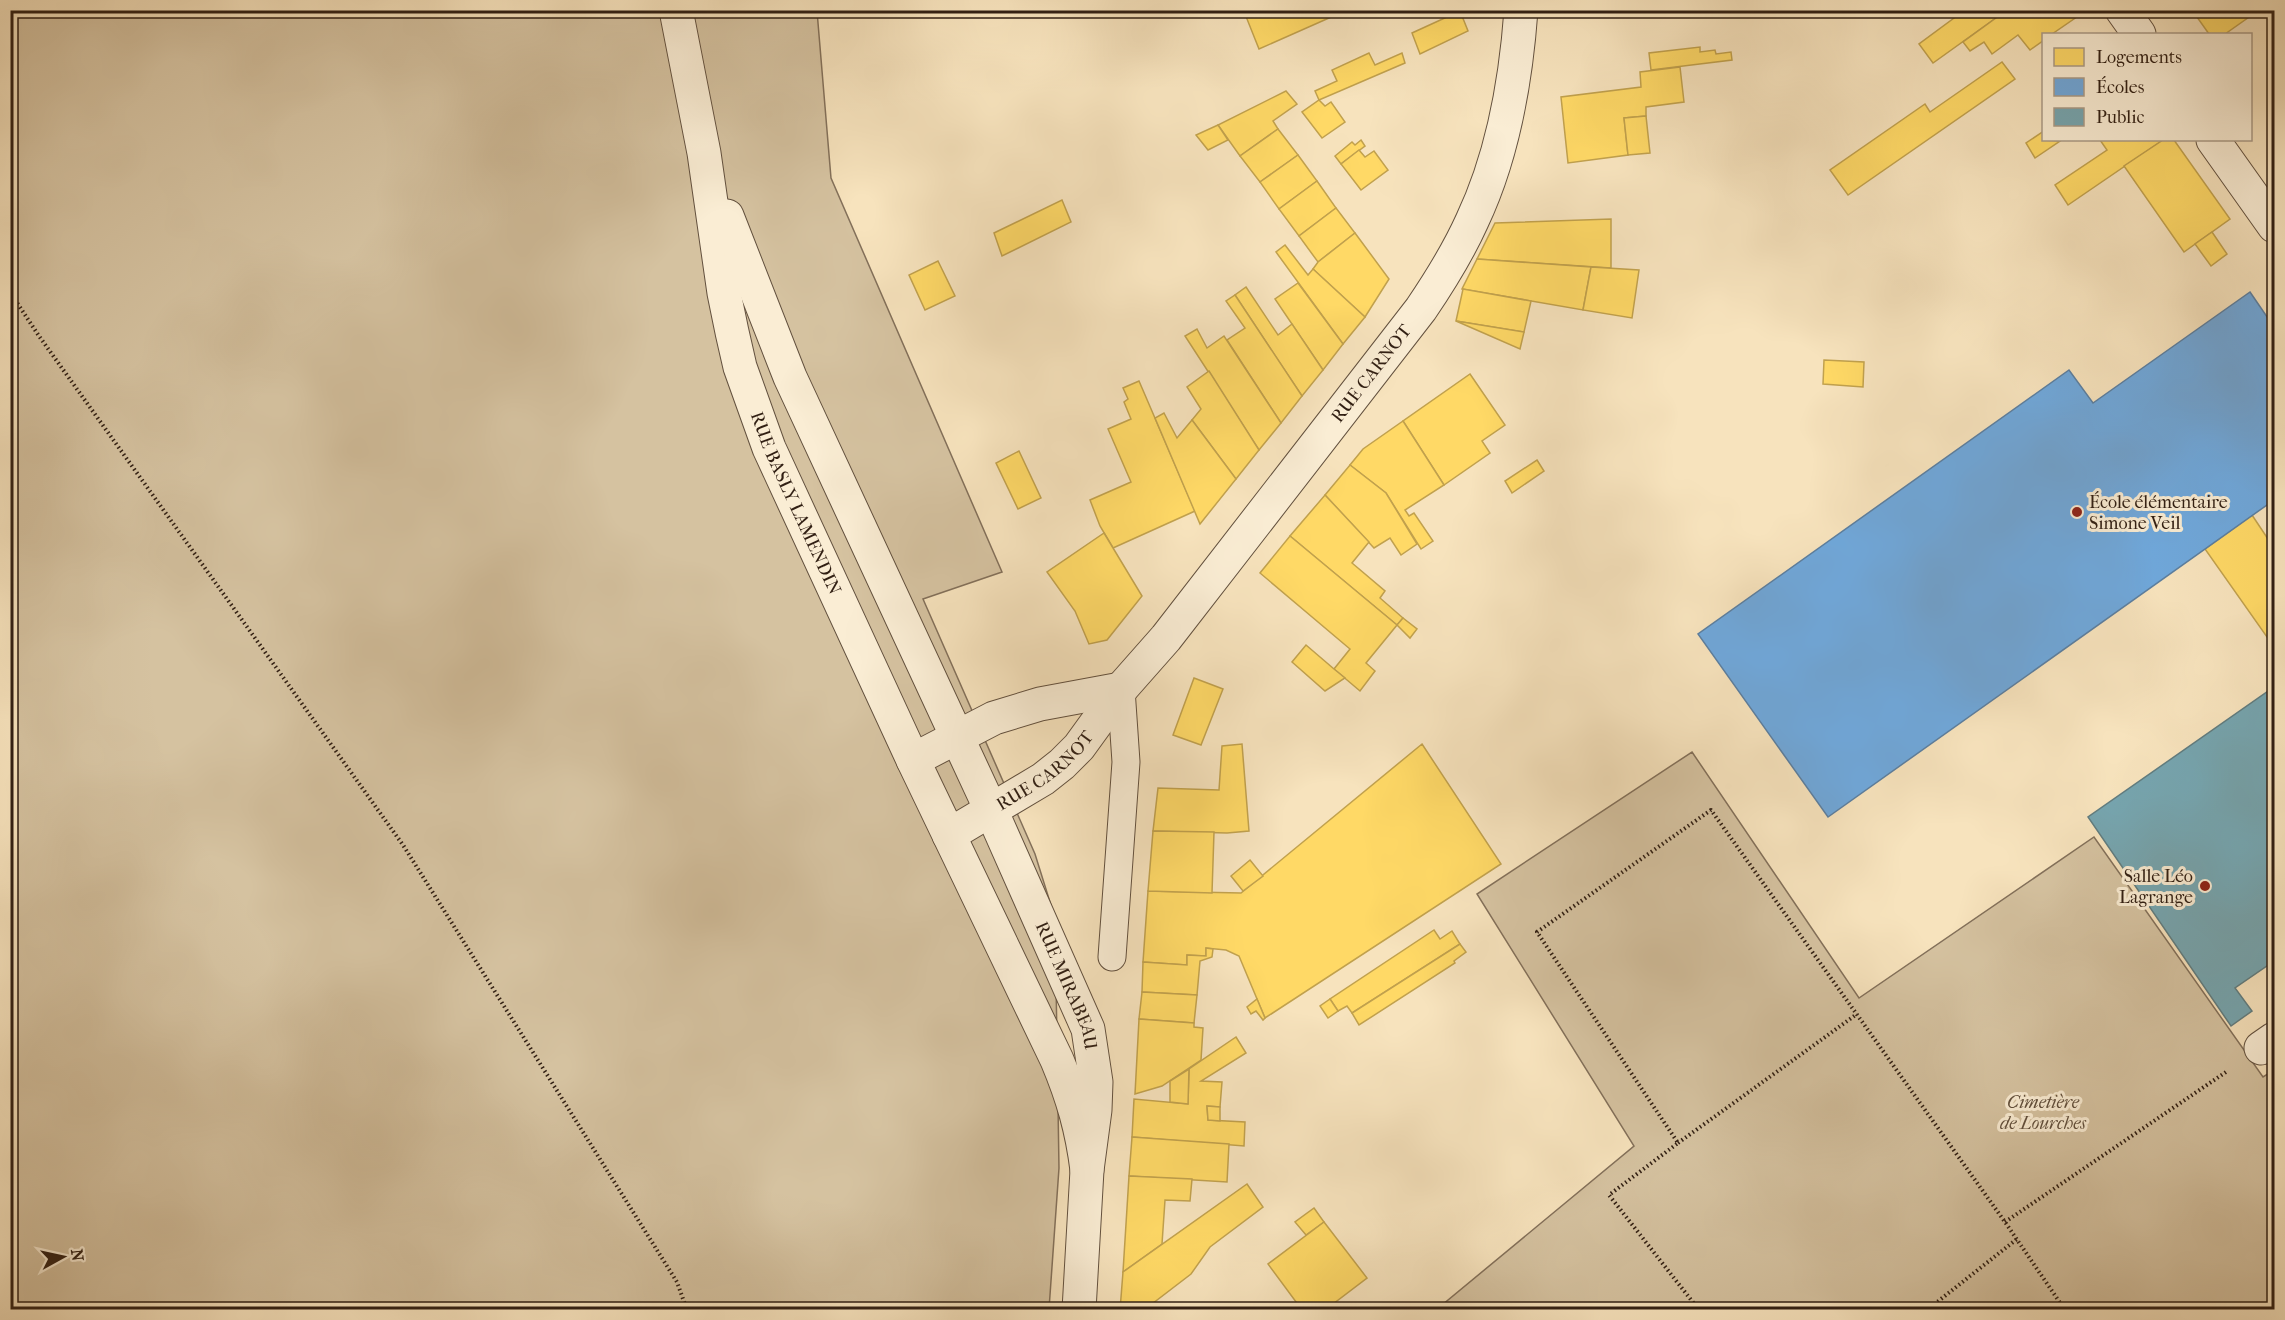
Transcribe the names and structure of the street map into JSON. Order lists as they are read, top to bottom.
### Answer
{
  "streets": {
    "street": ["RUE CARNOT", "RUE BASLY LAMENDIN", "RUE MIRABEAU"]
  },
  "crossings": [
    ["RUE CARNOT", "RUE BASLY LAMENDIN"],
    ["RUE CARNOT", "RUE MIRABEAU"],
    ["RUE BASLY LAMENDIN", "RUE MIRABEAU"]
  ],
  "parks": ["Cimetière de Lourches"],
  "places": ["École élémentaire Simone Veil", "Salle Léo Lagrange"],
  "legend": ["Logements", "Écoles", "Public"],
  "north": "right"
}
